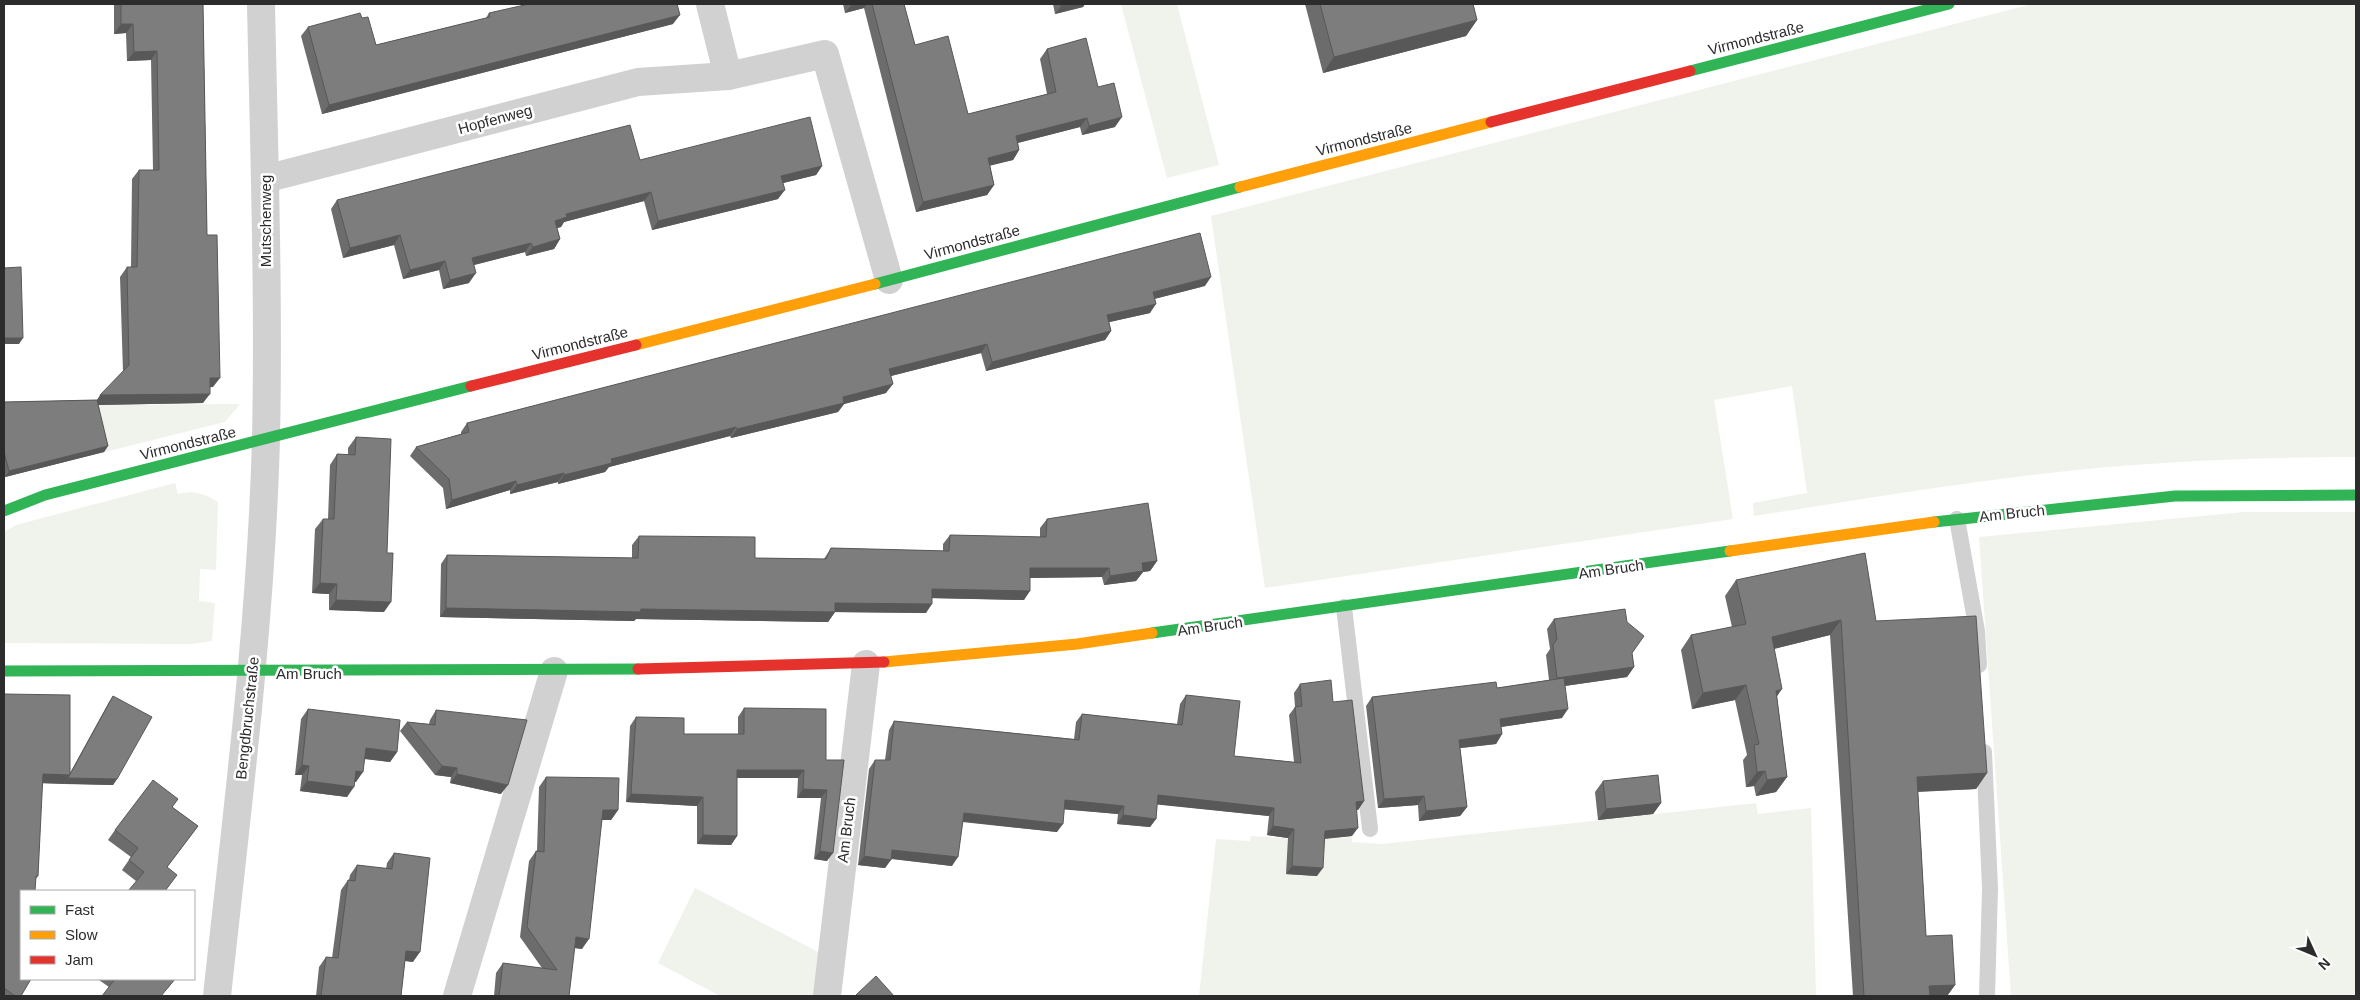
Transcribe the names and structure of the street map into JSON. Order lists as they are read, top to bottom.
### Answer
{
  "streets": {
    "street": [
      "Virmondstraße",
      "Hopfenweg",
      "Mutschenweg",
      "Am Bruch",
      "Bengdbruchstraße"
    ]
  },
  "crossings": [
    ["Virmondstraße", "Hopfenweg"],
    ["Virmondstraße", "Mutschenweg"],
    ["Virmondstraße", "Bengdbruchstraße"],
    ["Hopfenweg", "Mutschenweg"],
    ["Mutschenweg", "Bengdbruchstraße"],
    ["Am Bruch", "Bengdbruchstraße"]
  ],
  "legend": ["Fast", "Slow", "Jam"],
  "north": "bottom right"
}
